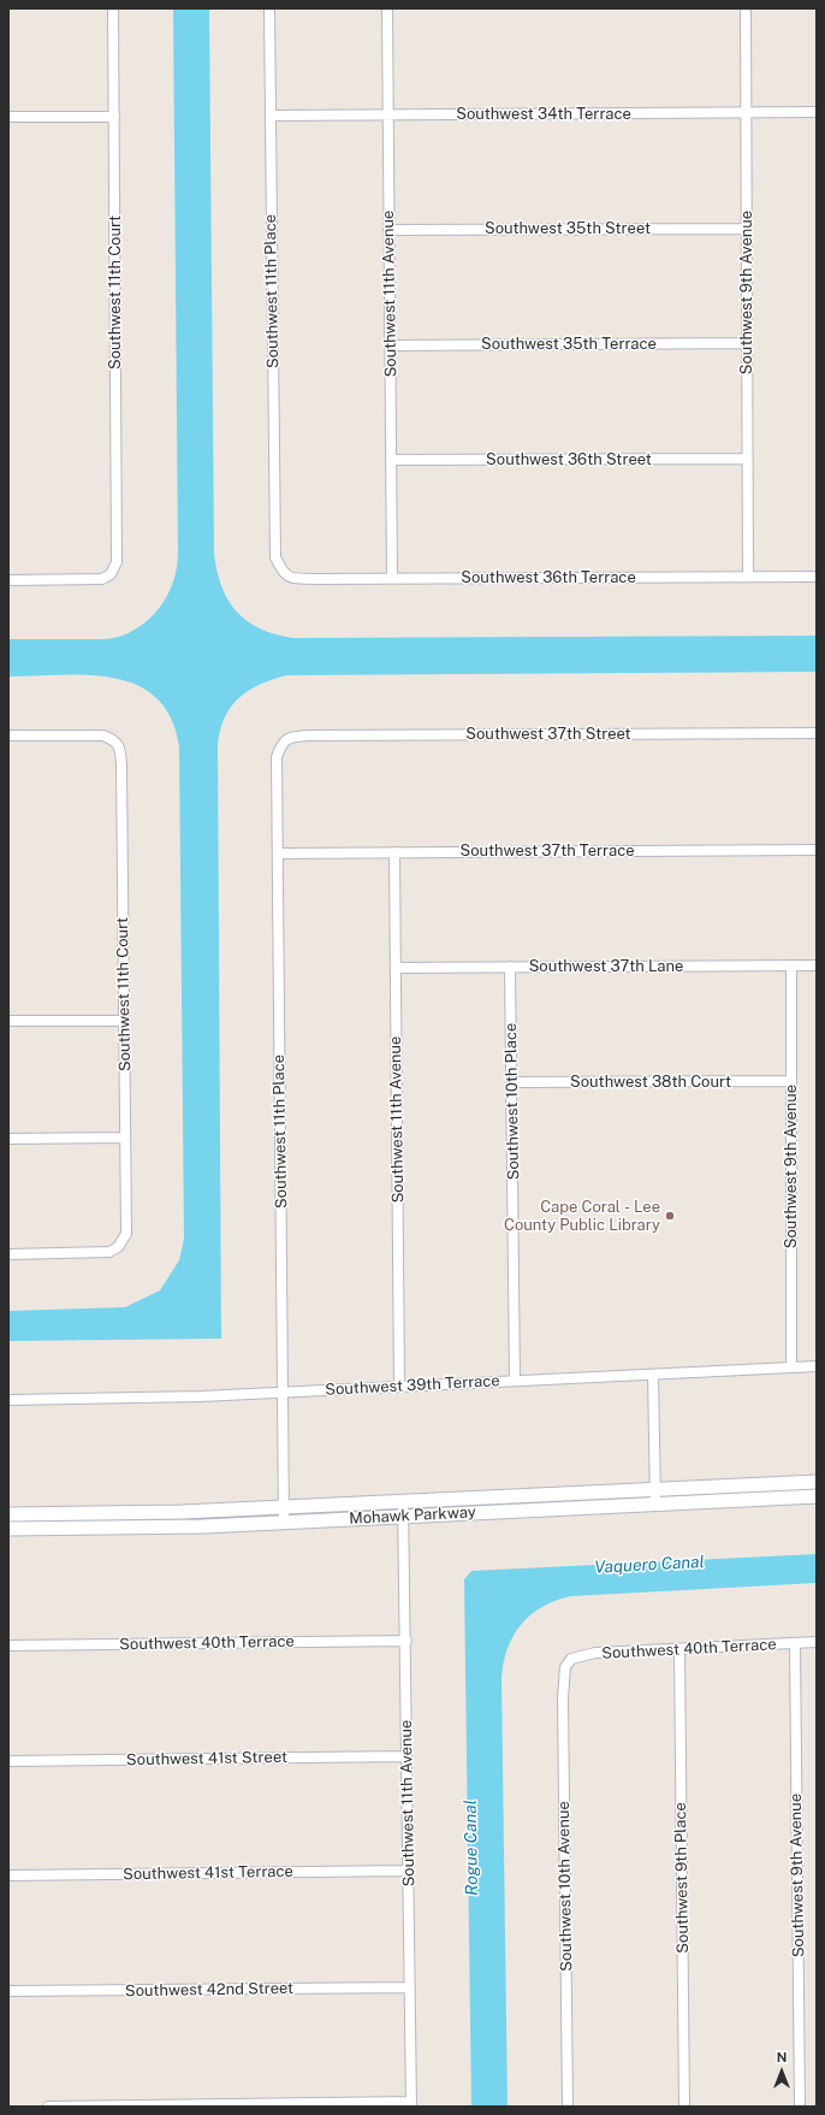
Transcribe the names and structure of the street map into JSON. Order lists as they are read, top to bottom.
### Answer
{
  "streets": {
    "street": [
      "Southwest 34th Terrace",
      "Southwest 35th Street",
      "Southwest 11th Place",
      "Southwest 11th Court",
      "Southwest 9th Avenue",
      "Southwest 11th Avenue",
      "Southwest 35th Terrace",
      "Southwest 36th Street",
      "Southwest 36th Terrace",
      "Southwest 37th Street",
      "Southwest 37th Terrace",
      "Southwest 37th Lane",
      "Southwest 38th Court",
      "Southwest 10th Place",
      "Southwest 39th Terrace",
      "Mohawk Parkway",
      "Southwest 40th Terrace",
      "Southwest 41st Street",
      "Southwest 41st Terrace",
      "Southwest 9th Place",
      "Southwest 10th Avenue",
      "Southwest 42nd Street"
    ]
  },
  "crossings": [
    ["Southwest 34th Terrace", "Southwest 11th Place"],
    ["Southwest 34th Terrace", "Southwest 9th Avenue"],
    ["Southwest 34th Terrace", "Southwest 11th Avenue"],
    ["Southwest 35th Street", "Southwest 9th Avenue"],
    ["Southwest 35th Street", "Southwest 11th Avenue"],
    ["Southwest 11th Place", "Southwest 36th Terrace"],
    ["Southwest 11th Place", "Southwest 37th Street"],
    ["Southwest 11th Place", "Southwest 37th Terrace"],
    ["Southwest 11th Place", "Southwest 39th Terrace"],
    ["Southwest 11th Place", "Mohawk Parkway"],
    ["Southwest 9th Avenue", "Southwest 35th Terrace"],
    ["Southwest 9th Avenue", "Southwest 36th Street"],
    ["Southwest 9th Avenue", "Southwest 36th Terrace"],
    ["Southwest 9th Avenue", "Southwest 37th Lane"],
    ["Southwest 9th Avenue", "Southwest 38th Court"],
    ["Southwest 9th Avenue", "Southwest 39th Terrace"],
    ["Southwest 9th Avenue", "Southwest 40th Terrace"],
    ["Southwest 11th Avenue", "Southwest 35th Terrace"],
    ["Southwest 11th Avenue", "Southwest 36th Street"],
    ["Southwest 11th Avenue", "Southwest 36th Terrace"],
    ["Southwest 11th Avenue", "Southwest 37th Terrace"],
    ["Southwest 11th Avenue", "Southwest 37th Lane"],
    ["Southwest 11th Avenue", "Southwest 39th Terrace"],
    ["Southwest 11th Avenue", "Mohawk Parkway"],
    ["Southwest 11th Avenue", "Southwest 40th Terrace"],
    ["Southwest 11th Avenue", "Southwest 41st Street"],
    ["Southwest 11th Avenue", "Southwest 41st Terrace"],
    ["Southwest 11th Avenue", "Southwest 42nd Street"],
    ["Southwest 37th Lane", "Southwest 10th Place"],
    ["Southwest 38th Court", "Southwest 10th Place"],
    ["Southwest 10th Place", "Southwest 39th Terrace"],
    ["Southwest 40th Terrace", "Southwest 9th Place"],
    ["Southwest 40th Terrace", "Southwest 10th Avenue"]
  ],
  "water": ["Vaquero Canal", "Rogue Canal"],
  "places": ["Cape Coral - Lee County Public Library"],
  "north": "top"
}
